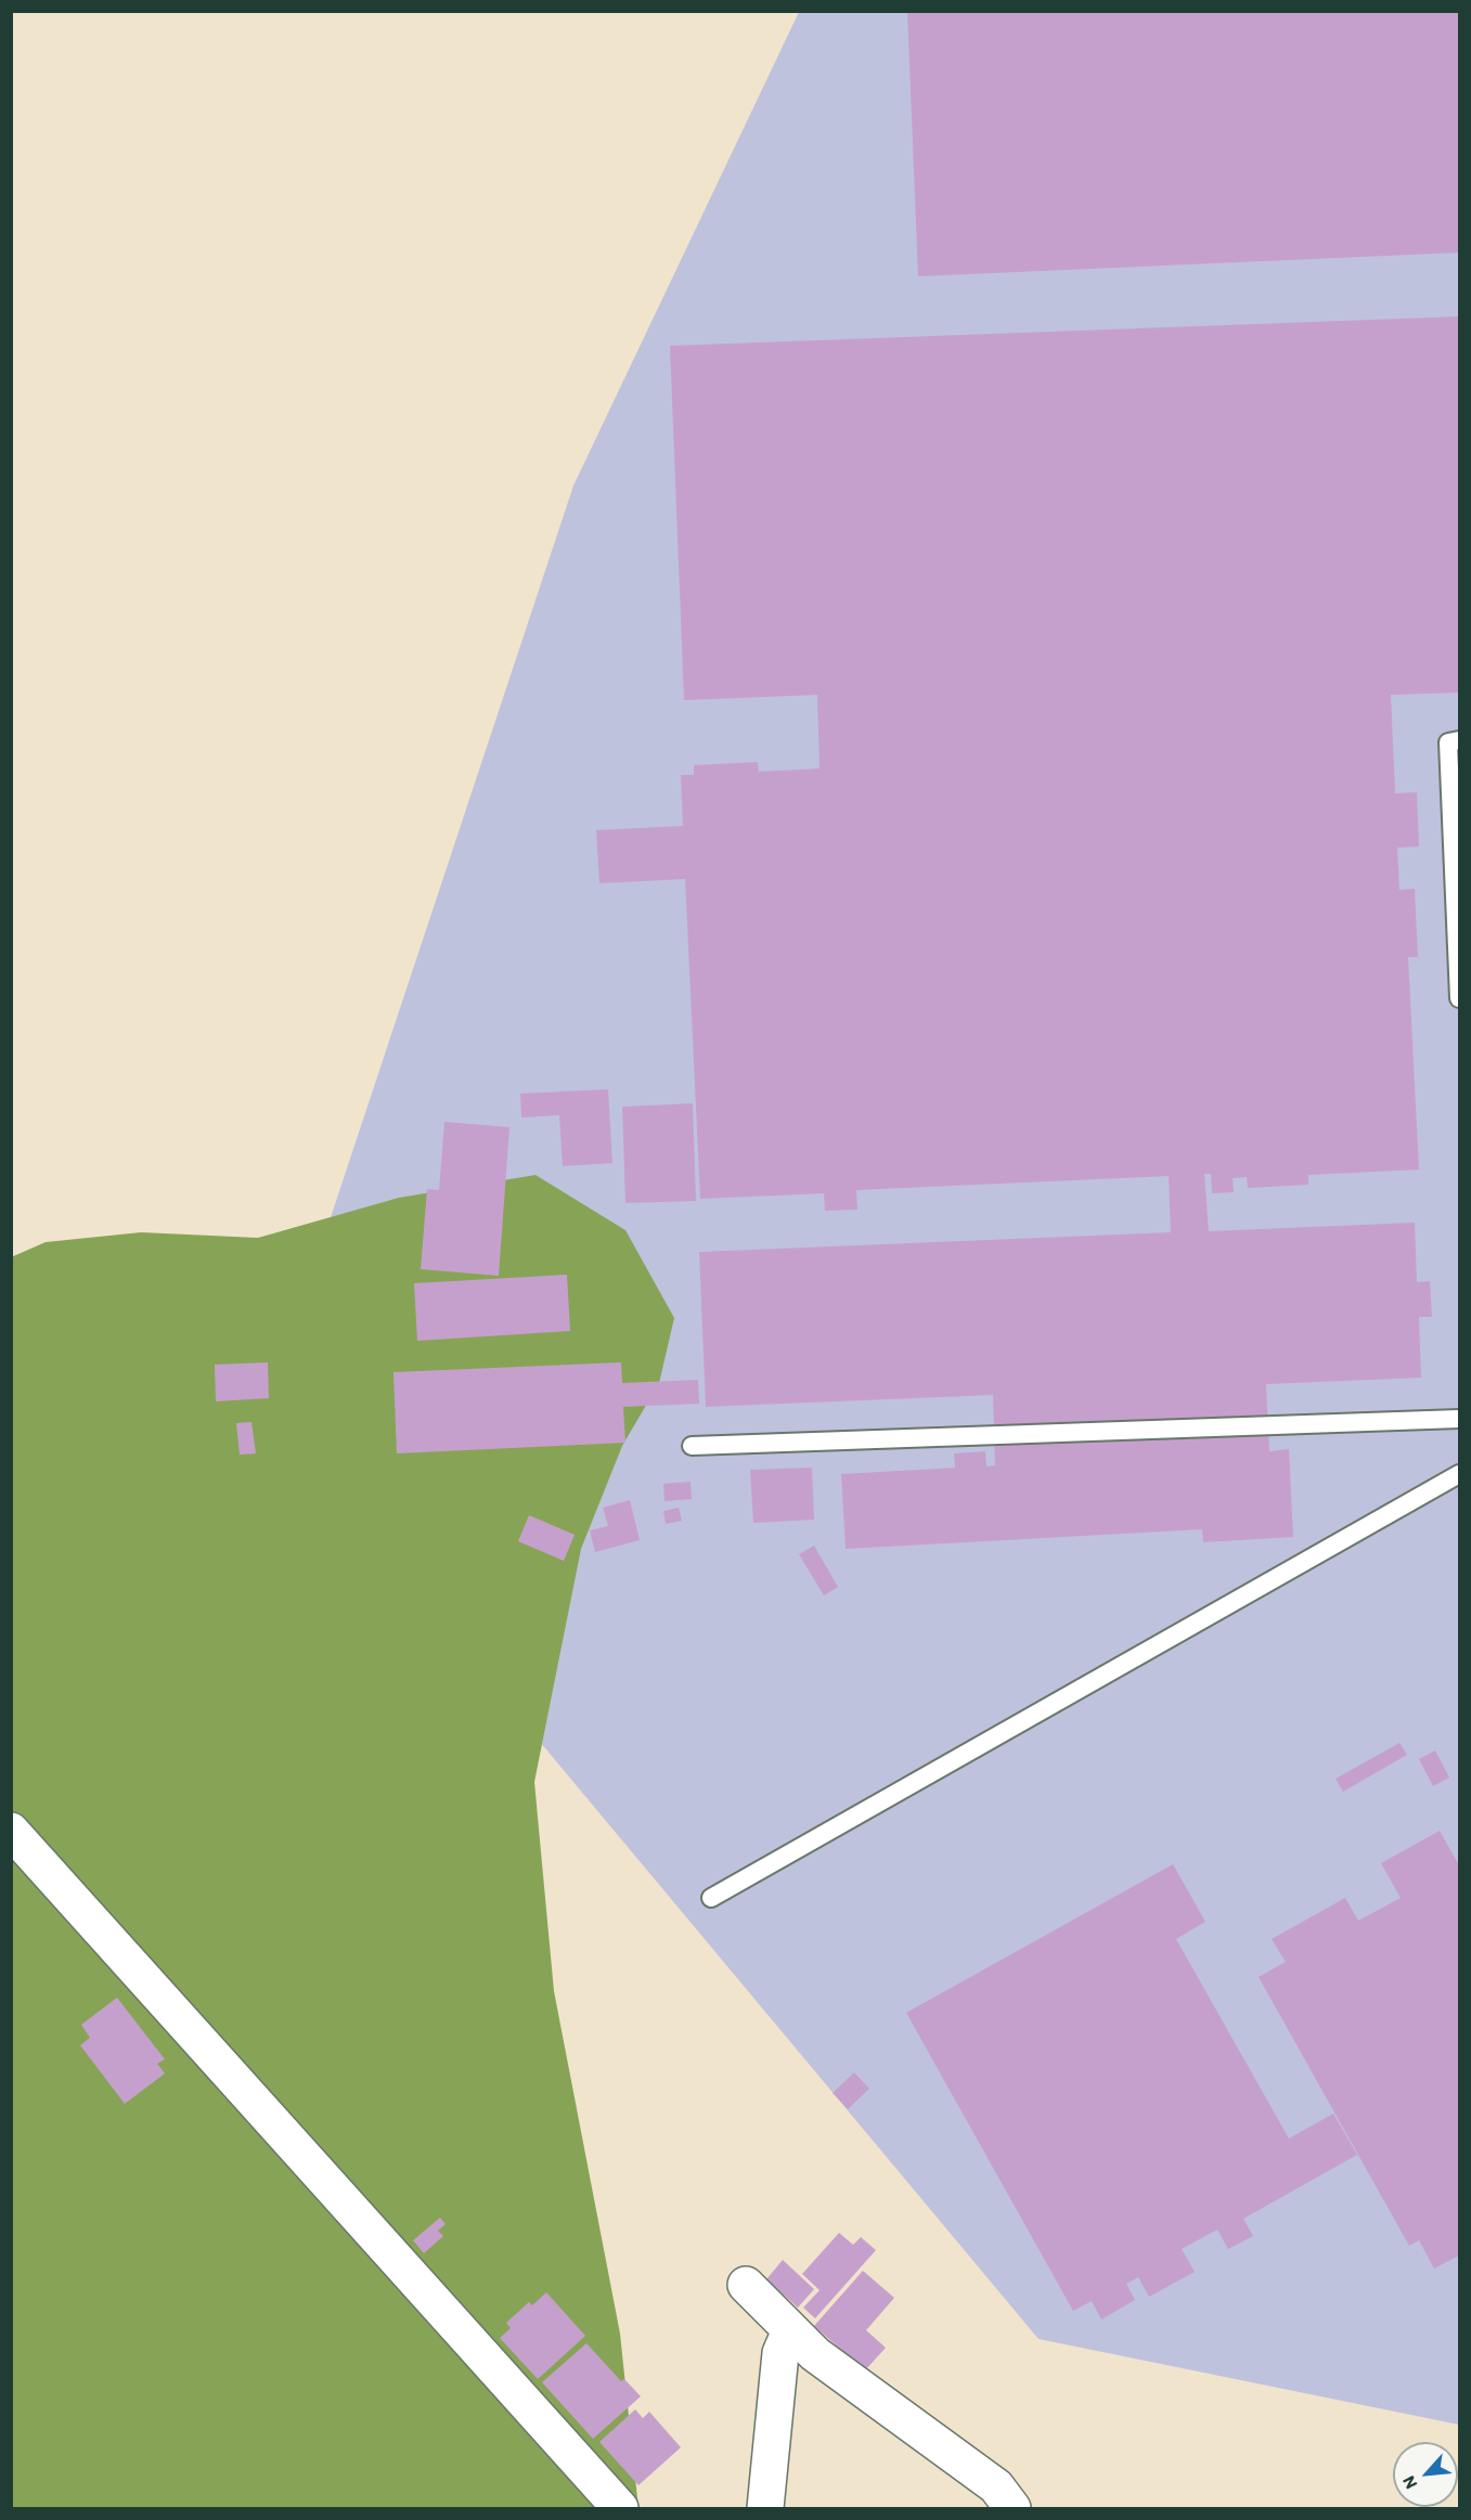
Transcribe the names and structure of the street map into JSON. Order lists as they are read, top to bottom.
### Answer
{
  "north": "bottom left"
}
